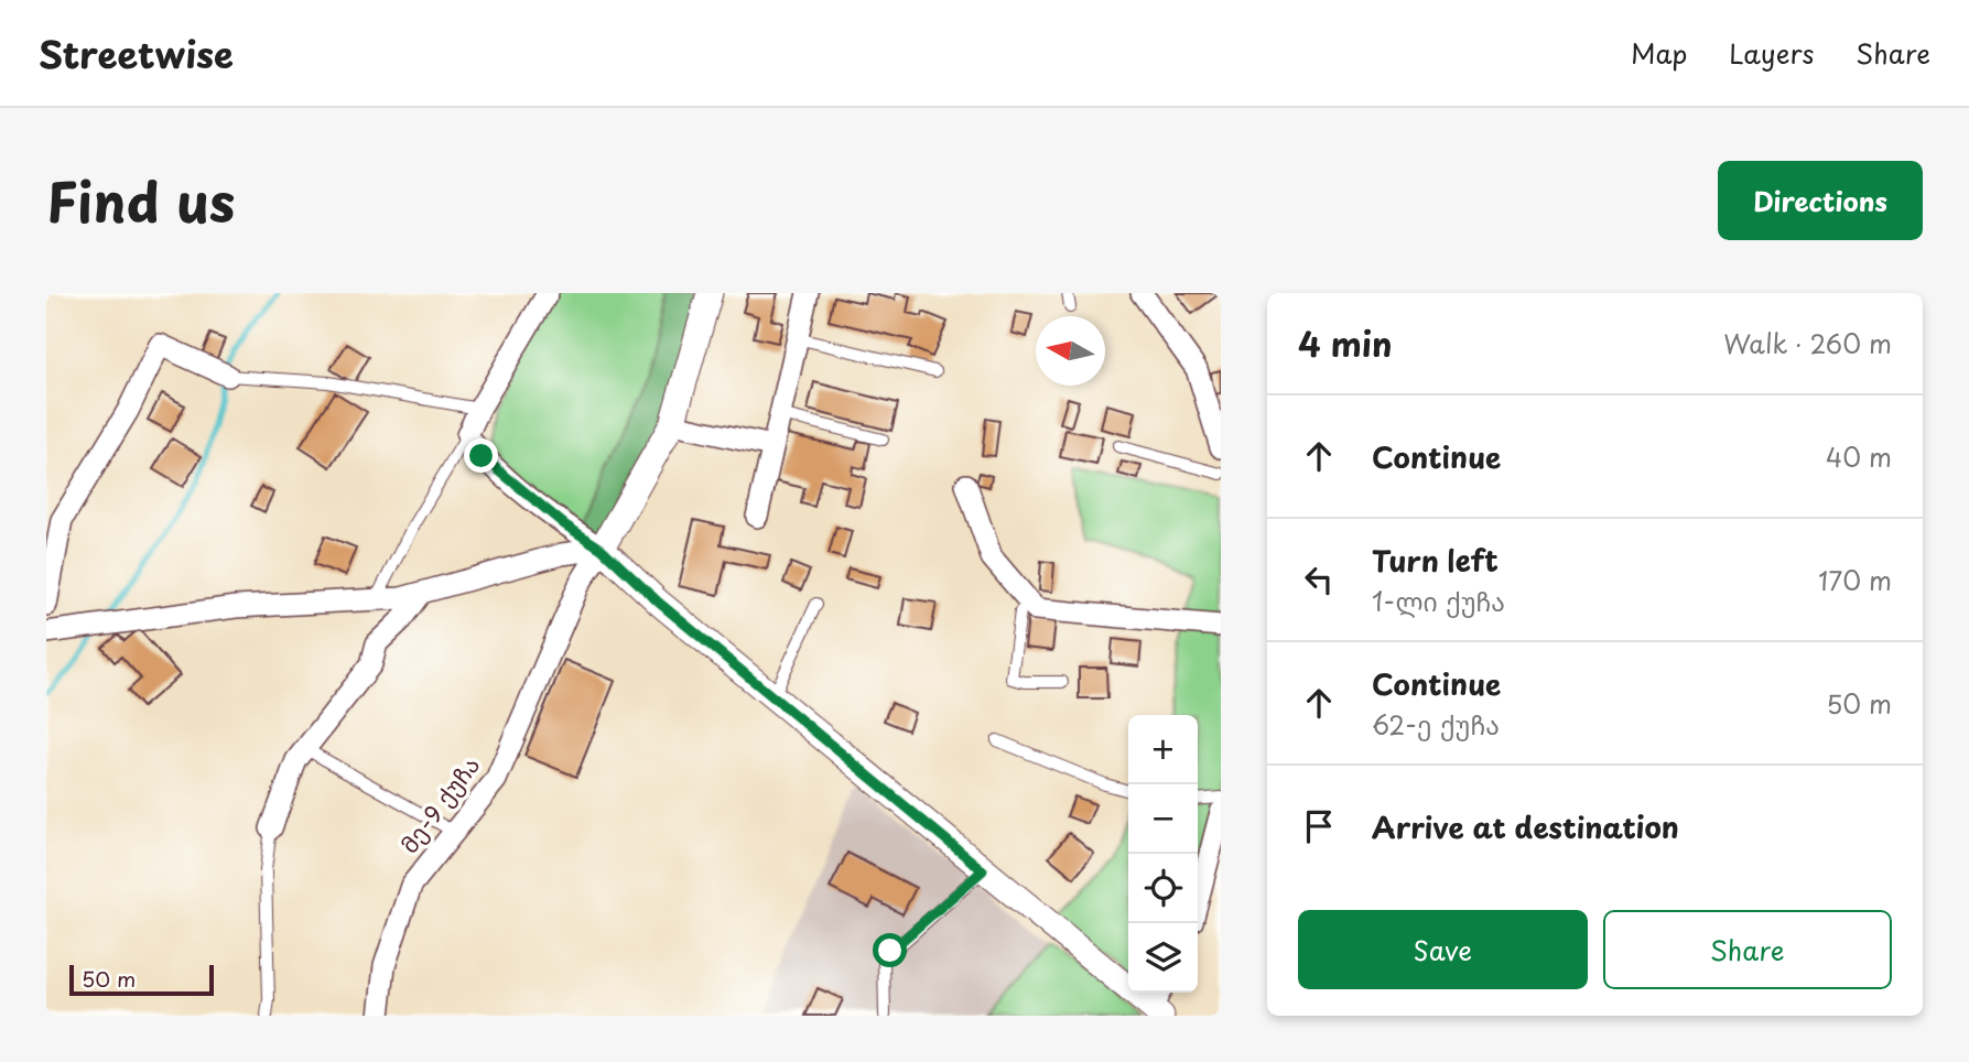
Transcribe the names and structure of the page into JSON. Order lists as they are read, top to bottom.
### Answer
{
  "streets": {
    "street": ["მე-9 ქუჩა"]
  },
  "scale_bar": "50 m",
  "north": "left",
  "page": {
    "header": "Streetwise",
    "nav": ["Map", "Layers", "Share"],
    "title": "Find us",
    "buttons": [
      "Directions",
      ["Save", "Share"]
    ],
    "heading": ["4 min", "Walk · 260 m"],
    "list": [
      ["Continue", "40 m"],
      ["Turn left", "1-ლი ქუჩა", "170 m"],
      ["Continue", "62-ე ქუჩა", "50 m"],
      "Arrive at destination"
    ],
    "map_buttons": ["+", "−"],
    "scale": "50 m"
  }
}
